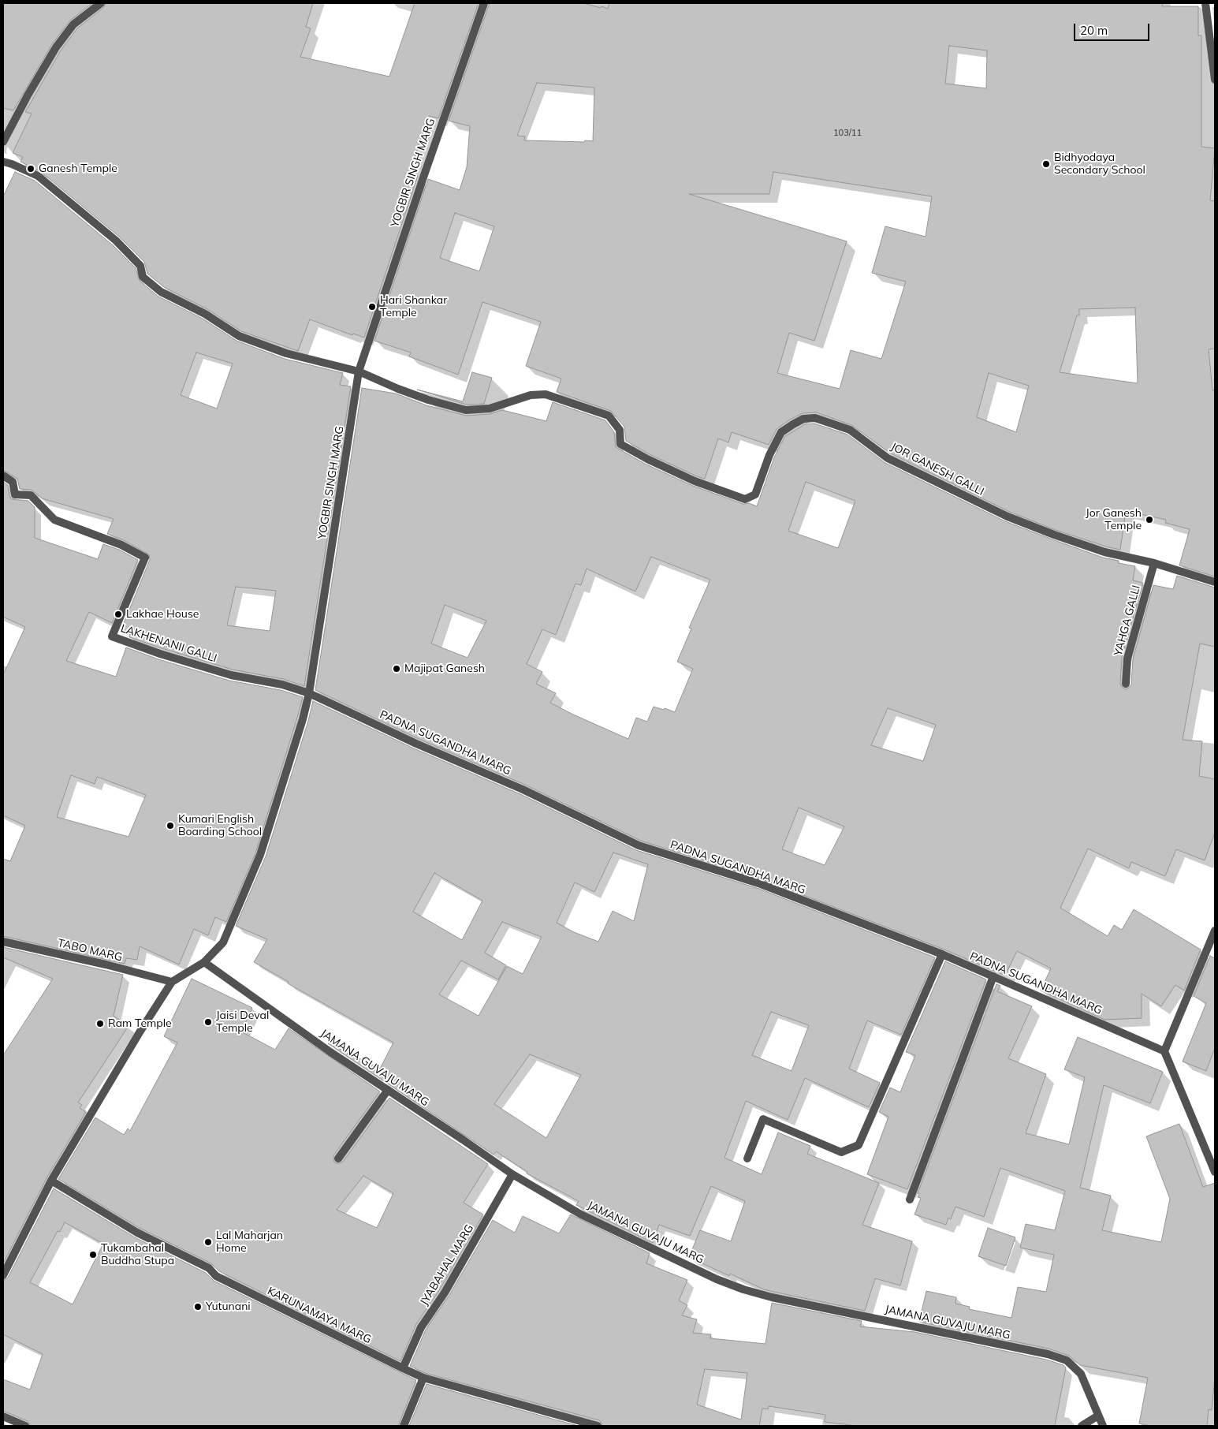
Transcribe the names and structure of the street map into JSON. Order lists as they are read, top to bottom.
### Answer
{
  "streets": {
    "street": [
      "YOGBIR SINGH MARG",
      "JOR GANESH GALLI",
      "YAHGA GALLI",
      "LAKHENANII GALLI",
      "PADNA SUGANDHA MARG",
      "TABO MARG",
      "JAMANA GUVAJU MARG",
      "JYABAHAL MARG",
      "KARUNAMAYA MARG"
    ]
  },
  "crossings": [
    ["YOGBIR SINGH MARG", "JOR GANESH GALLI"],
    ["YOGBIR SINGH MARG", "LAKHENANII GALLI"],
    ["YOGBIR SINGH MARG", "PADNA SUGANDHA MARG"],
    ["YOGBIR SINGH MARG", "TABO MARG"],
    ["YOGBIR SINGH MARG", "JAMANA GUVAJU MARG"],
    ["JOR GANESH GALLI", "YAHGA GALLI"],
    ["LAKHENANII GALLI", "PADNA SUGANDHA MARG"],
    ["JAMANA GUVAJU MARG", "JYABAHAL MARG"],
    ["JYABAHAL MARG", "KARUNAMAYA MARG"]
  ],
  "places": [
    "Bidhyodaya Secondary School",
    "Ganesh Temple",
    "Hari Shankar Temple",
    "Jor Ganesh Temple",
    "Lakhae House",
    "Majipat Ganesh",
    "Kumari English Boarding School",
    "Jaisi Deval Temple",
    "Ram Temple",
    "Lal Maharjan Home",
    "Tukambahal Buddha Stupa",
    "Yutunani"
  ],
  "house_numbers": ["103/11"],
  "scale_bar": "20 m"
}
